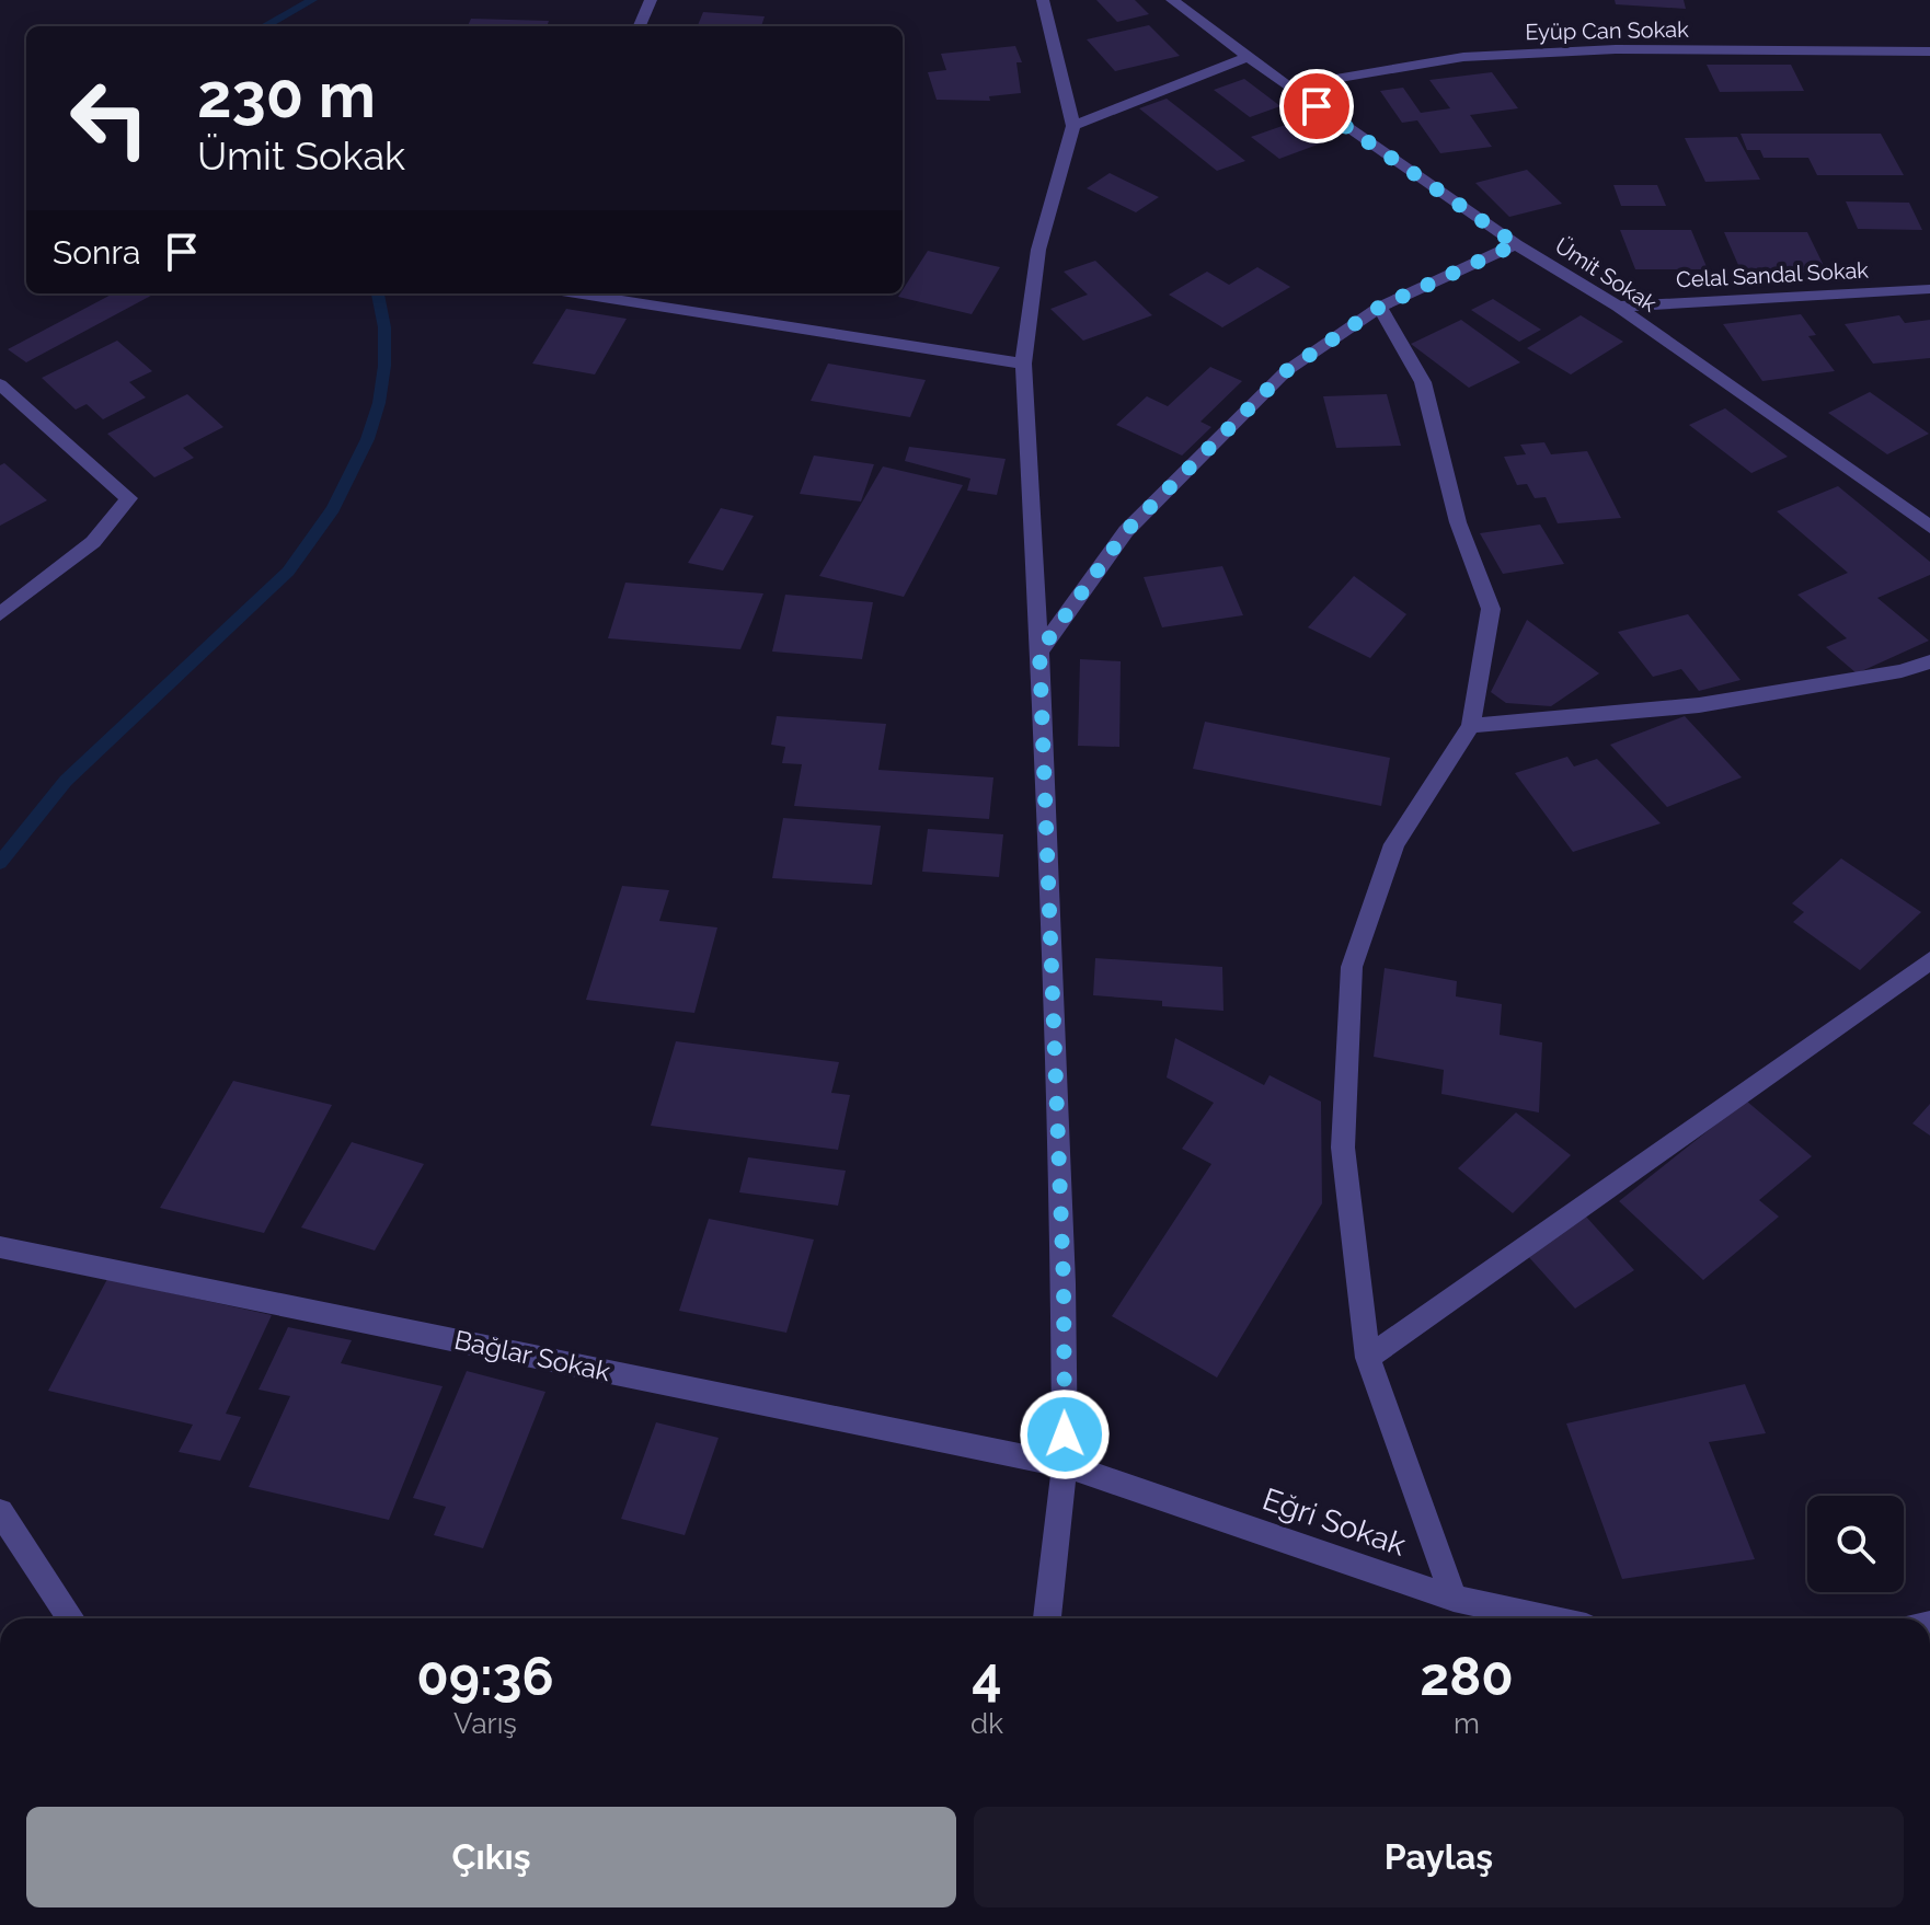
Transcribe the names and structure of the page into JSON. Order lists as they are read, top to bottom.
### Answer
{
  "streets": {
    "street": [
      "Eyüp Can Sokak",
      "Ümit Sokak",
      "Celal Sandal Sokak",
      "Bağlar Sokak",
      "Eğri Sokak"
    ]
  },
  "crossings": [
    ["Eyüp Can Sokak", "Ümit Sokak"],
    ["Ümit Sokak", "Celal Sandal Sokak"],
    ["Bağlar Sokak", "Eğri Sokak"]
  ],
  "page": {
    "turn": ["230 m", "Ümit Sokak"],
    "then": "Sonra",
    "eta": [
      "09:36",
      "Varış",
      "4",
      "dk",
      "280",
      "m"
    ],
    "buttons": ["Çıkış", "Paylaş"]
  }
}
